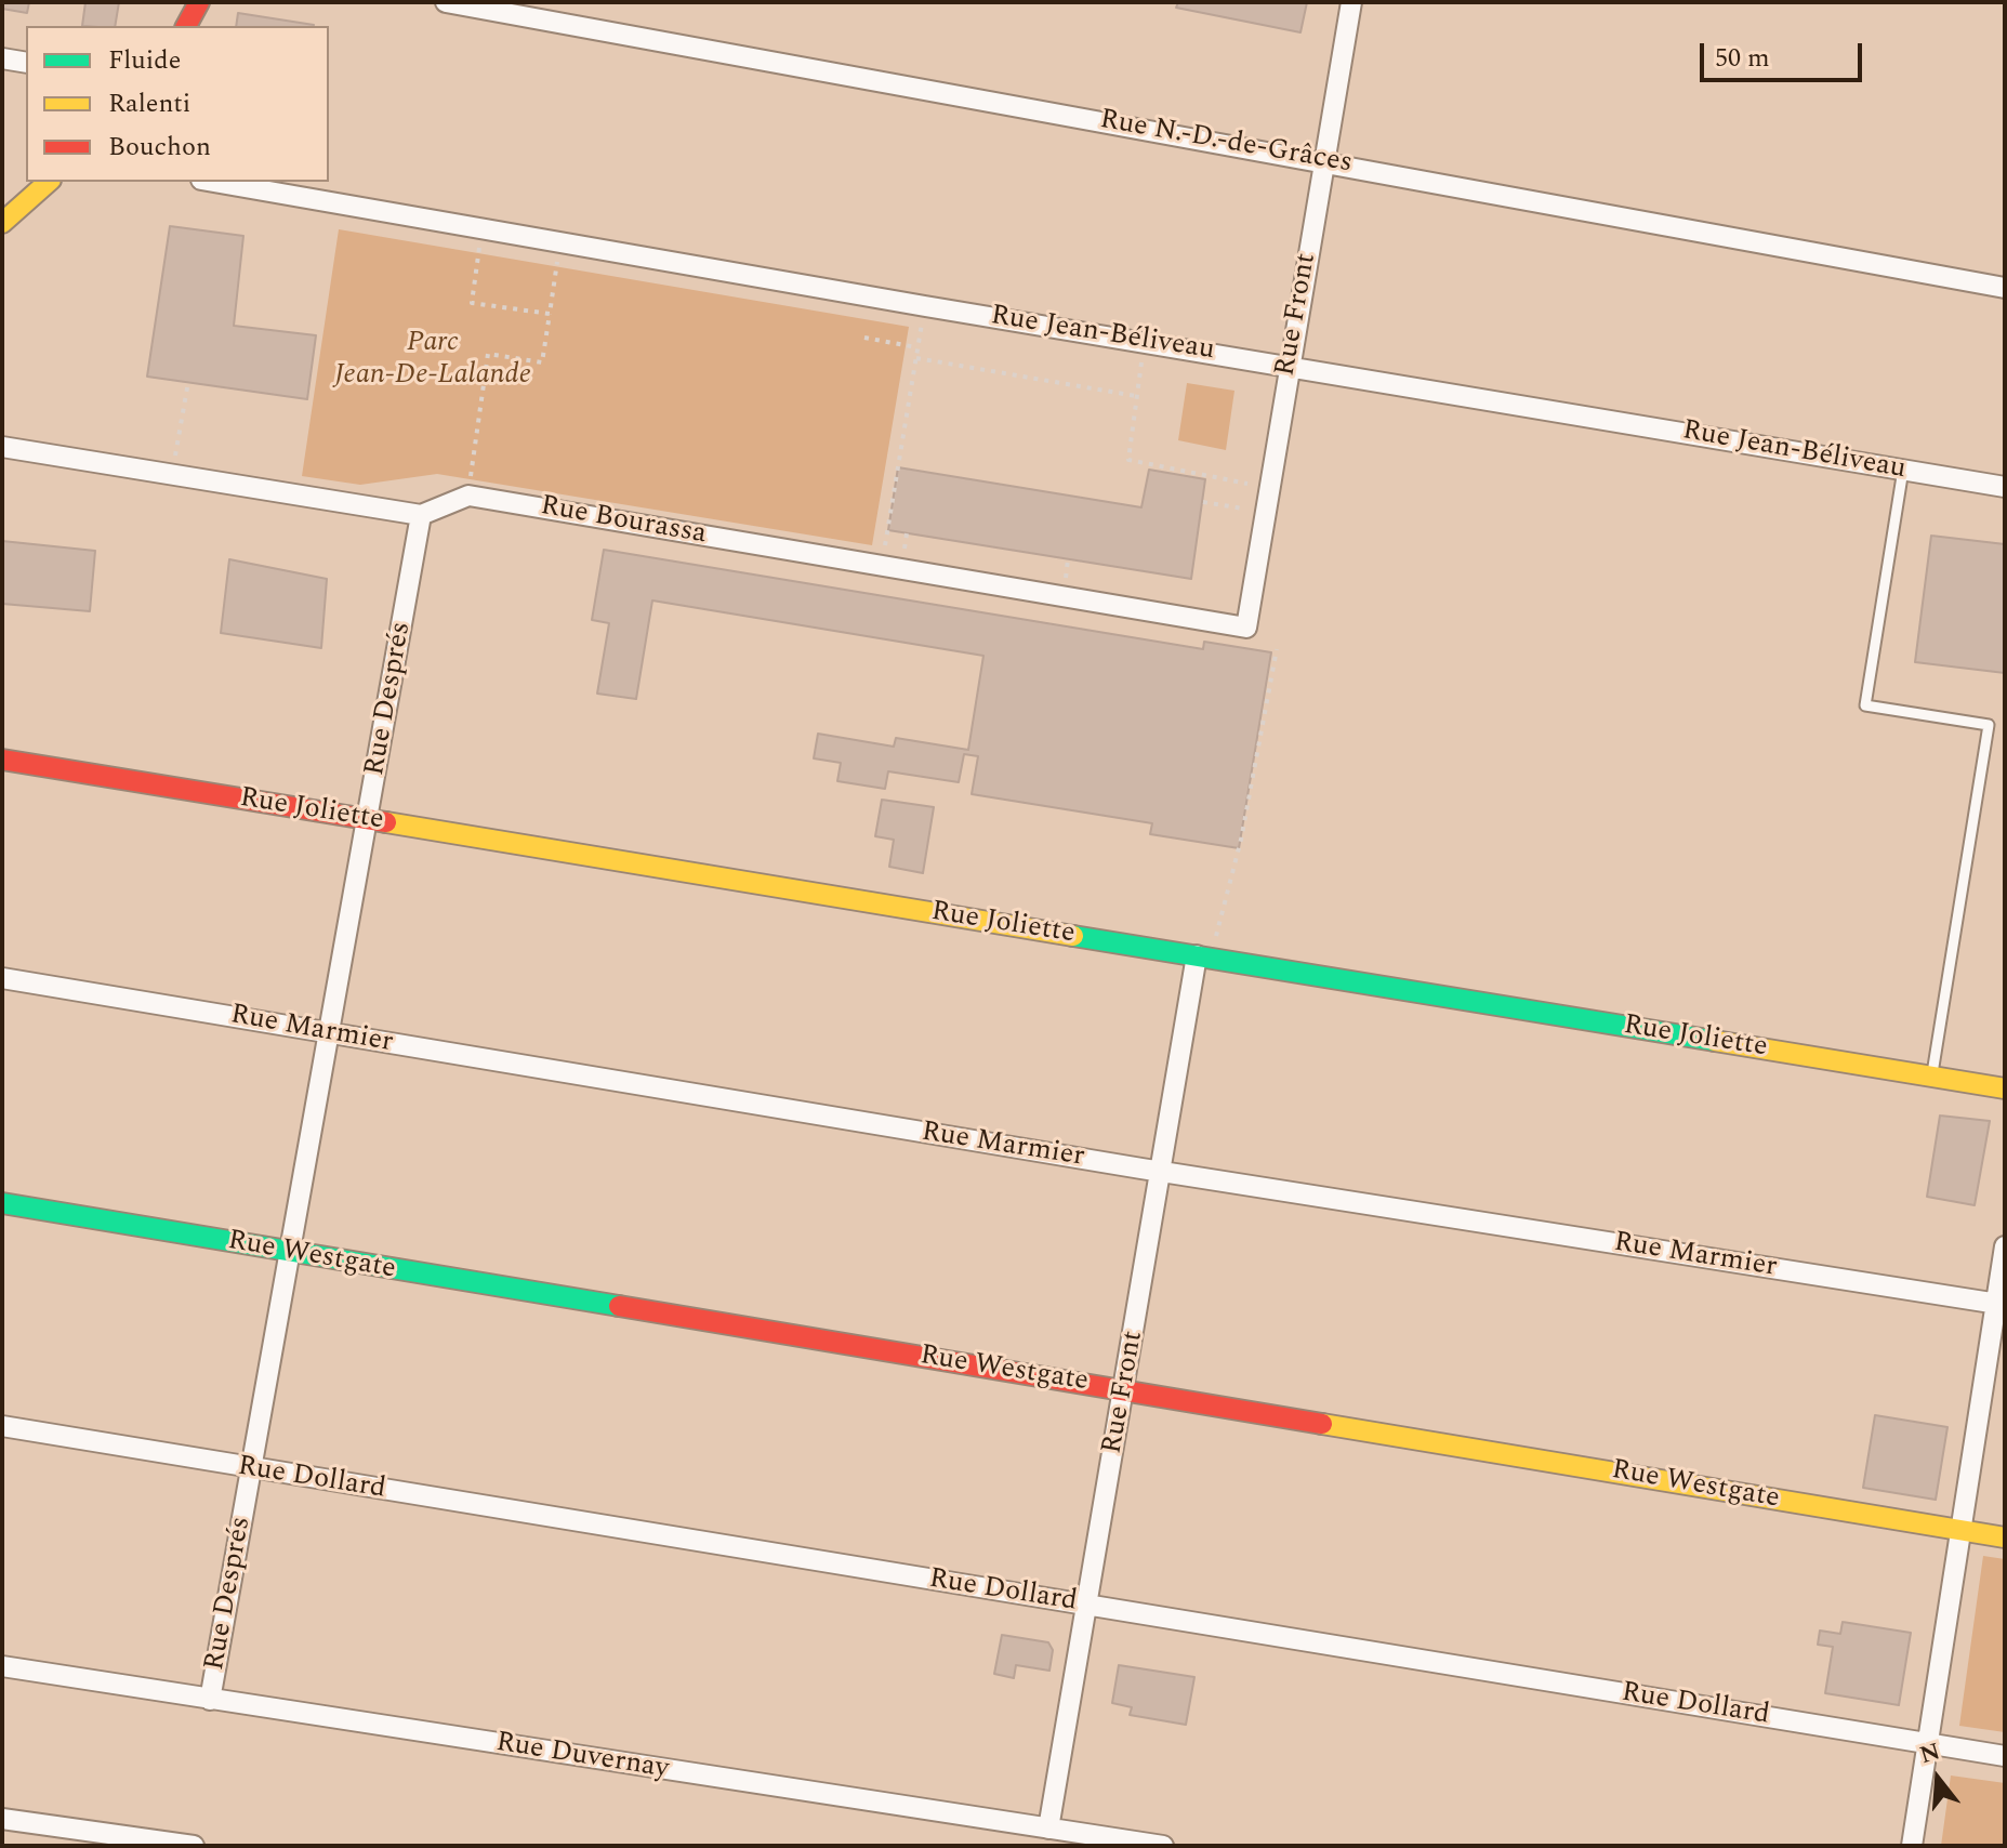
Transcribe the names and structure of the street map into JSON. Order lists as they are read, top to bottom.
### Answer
{
  "streets": {
    "street": [
      "Rue N.-D.-de-Grâces",
      "Rue Front",
      "Rue Jean-Béliveau",
      "Rue Bourassa",
      "Rue Després",
      "Rue Joliette",
      "Rue Marmier",
      "Rue Westgate",
      "Rue Dollard",
      "Rue Duvernay"
    ]
  },
  "crossings": [
    ["Rue N.-D.-de-Grâces", "Rue Front"],
    ["Rue Front", "Rue Jean-Béliveau"],
    ["Rue Front", "Rue Bourassa"],
    ["Rue Front", "Rue Joliette"],
    ["Rue Front", "Rue Marmier"],
    ["Rue Front", "Rue Westgate"],
    ["Rue Front", "Rue Dollard"],
    ["Rue Front", "Rue Duvernay"],
    ["Rue Bourassa", "Rue Després"],
    ["Rue Després", "Rue Joliette"],
    ["Rue Després", "Rue Marmier"],
    ["Rue Després", "Rue Westgate"],
    ["Rue Després", "Rue Dollard"],
    ["Rue Després", "Rue Duvernay"]
  ],
  "parks": ["Parc Jean-De-Lalande"],
  "legend": ["Fluide", "Ralenti", "Bouchon"],
  "scale_bar": "50 m",
  "north": "top"
}
